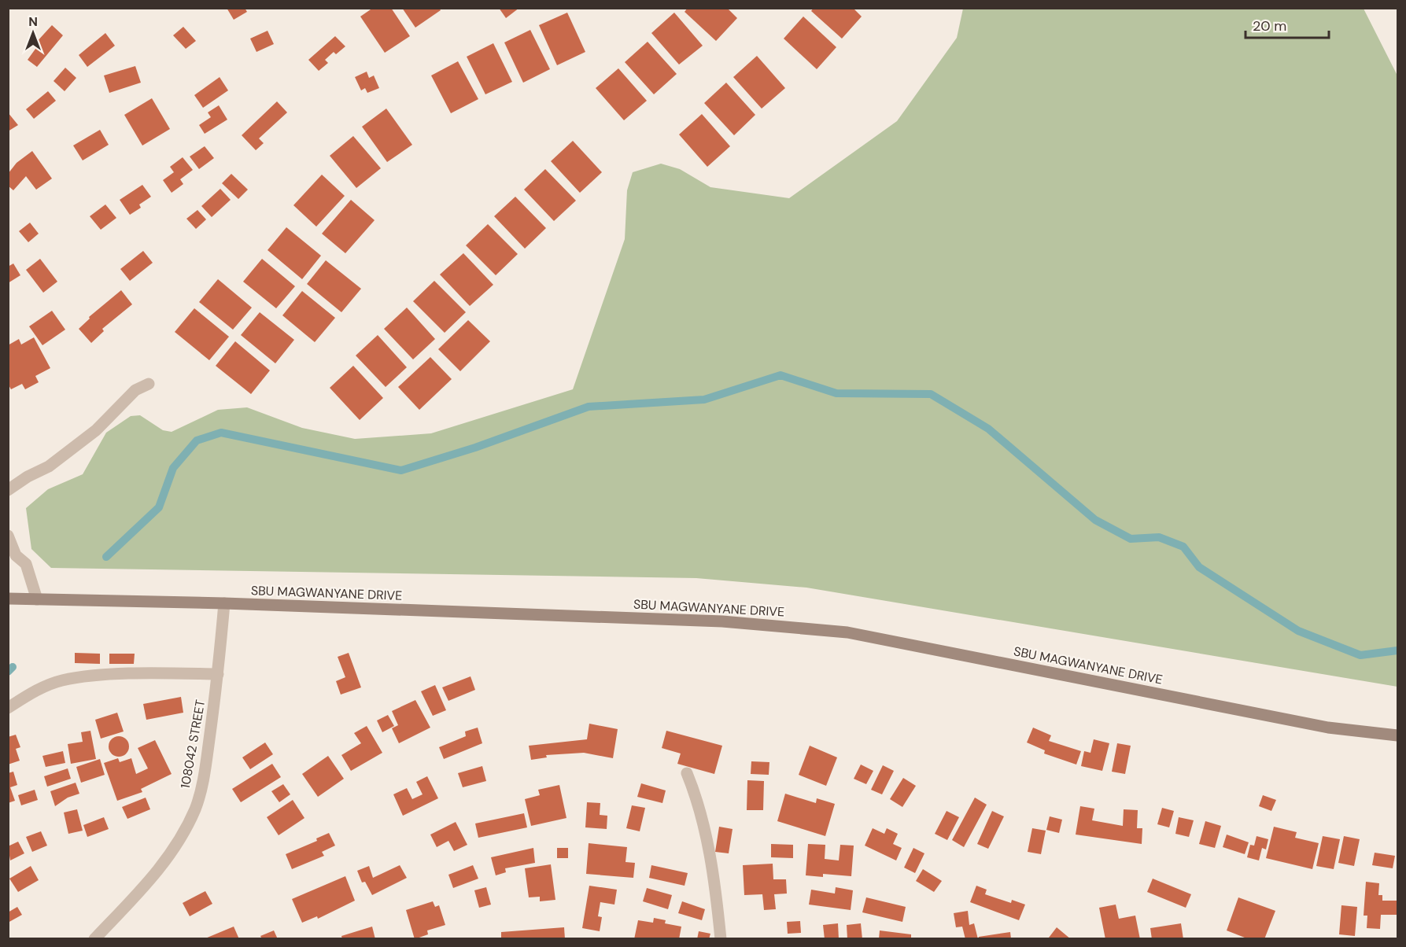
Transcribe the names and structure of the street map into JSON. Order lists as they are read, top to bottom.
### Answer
{
  "streets": {
    "main road": ["SBU MAGWANYANE DRIVE"],
    "street": ["108042 STREET"]
  },
  "crossings": [
    ["SBU MAGWANYANE DRIVE", "108042 STREET"]
  ],
  "scale_bar": "20 m",
  "north": "top"
}
